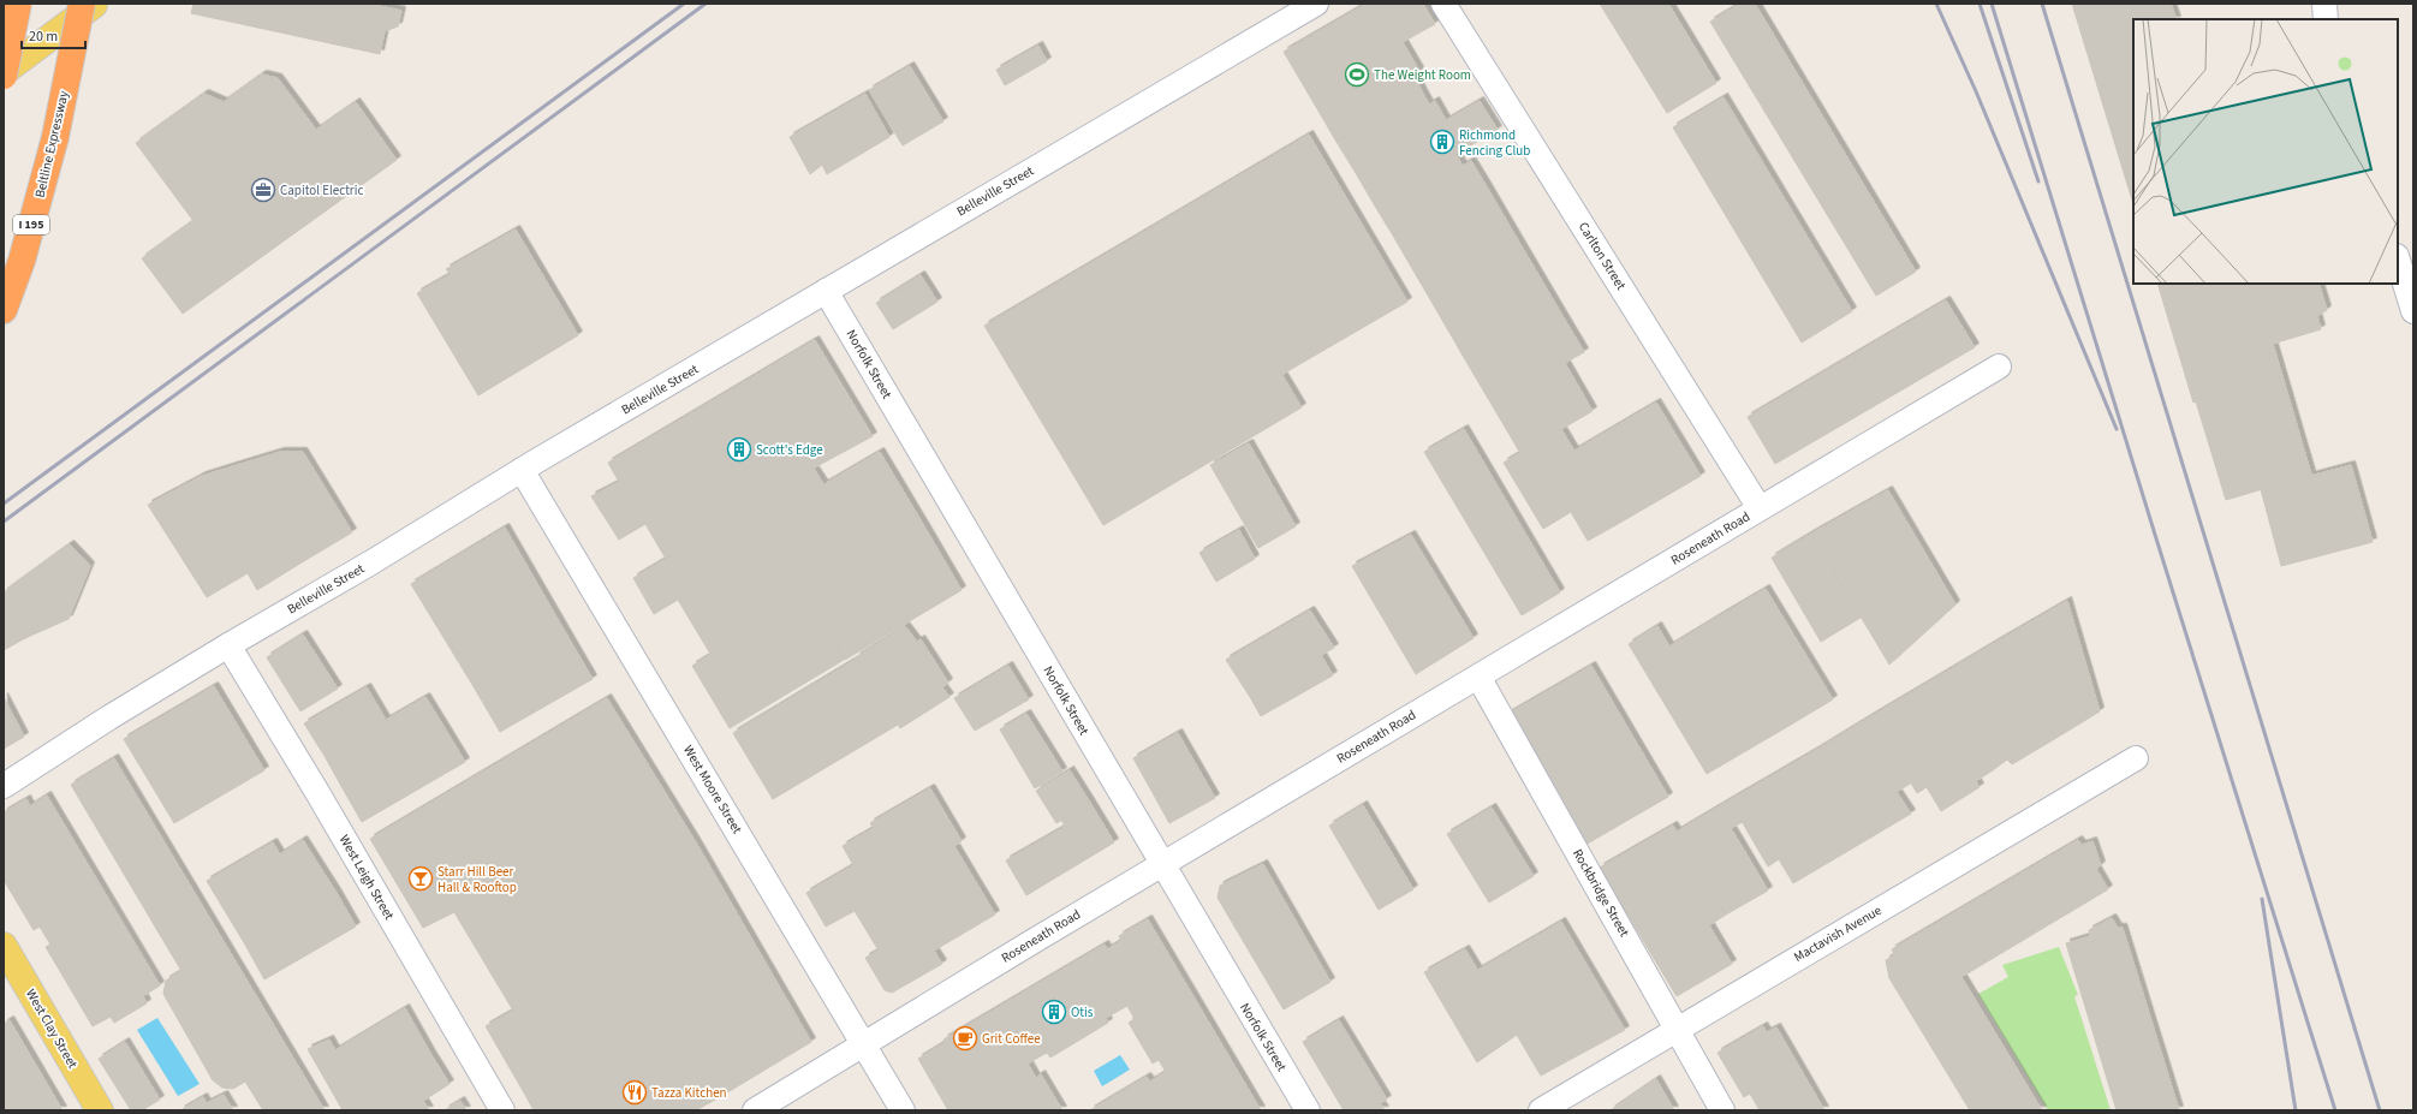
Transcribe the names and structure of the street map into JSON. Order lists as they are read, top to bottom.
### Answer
{
  "streets": {
    "highway": ["Beltline Expressway", "I 195"],
    "main road": ["West Clay Street"],
    "street": [
      "Belleville Street",
      "Carlton Street",
      "Norfolk Street",
      "Roseneath Road",
      "West Moore Street",
      "West Leigh Street",
      "Rockbridge Street",
      "Mactavish Avenue"
    ]
  },
  "crossings": [
    ["Belleville Street", "Norfolk Street"],
    ["Belleville Street", "West Moore Street"],
    ["Belleville Street", "West Leigh Street"],
    ["Carlton Street", "Roseneath Road"],
    ["Norfolk Street", "Roseneath Road"],
    ["Roseneath Road", "West Moore Street"],
    ["Roseneath Road", "Rockbridge Street"],
    ["Rockbridge Street", "Mactavish Avenue"]
  ],
  "places": {
    "sports": ["The Weight Room"],
    "building": ["Richmond Fencing Club", "Scott's Edge", "Otis"],
    "office": ["Capitol Electric"],
    "bar": ["Starr Hill Beer Hall & Rooftop"],
    "cafe": ["Grit Coffee"],
    "restaurant": ["Tazza Kitchen"]
  },
  "scale_bar": "20 m"
}
